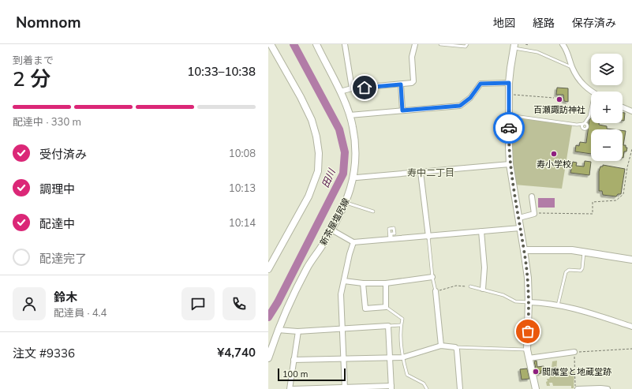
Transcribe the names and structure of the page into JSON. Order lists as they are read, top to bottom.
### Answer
{
  "streets": {
    "main road": ["新茶屋塩尻線"]
  },
  "districts": ["寿中二丁目"],
  "water": ["田川"],
  "places": ["百瀬諏訪神社", "寿小学校", "閻魔堂と地蔵堂跡"],
  "scale_bar": "100 m",
  "page": {
    "header": "Nomnom",
    "nav": ["地図", "経路", "保存済み"],
    "heading": ["2 分", "到着まで", "10:33–10:38"],
    "panel": [
      "鈴木",
      "配達員 · 4.4",
      "注文 #9336",
      "¥4,740"
    ],
    "map_buttons": ["+", "−"],
    "bar": "配達中 · 330 m",
    "list": [
      ["受付済み", "10:08"],
      ["調理中", "10:13"],
      ["配達中", "10:14"],
      "配達完了"
    ],
    "scale": "100 m"
  }
}
